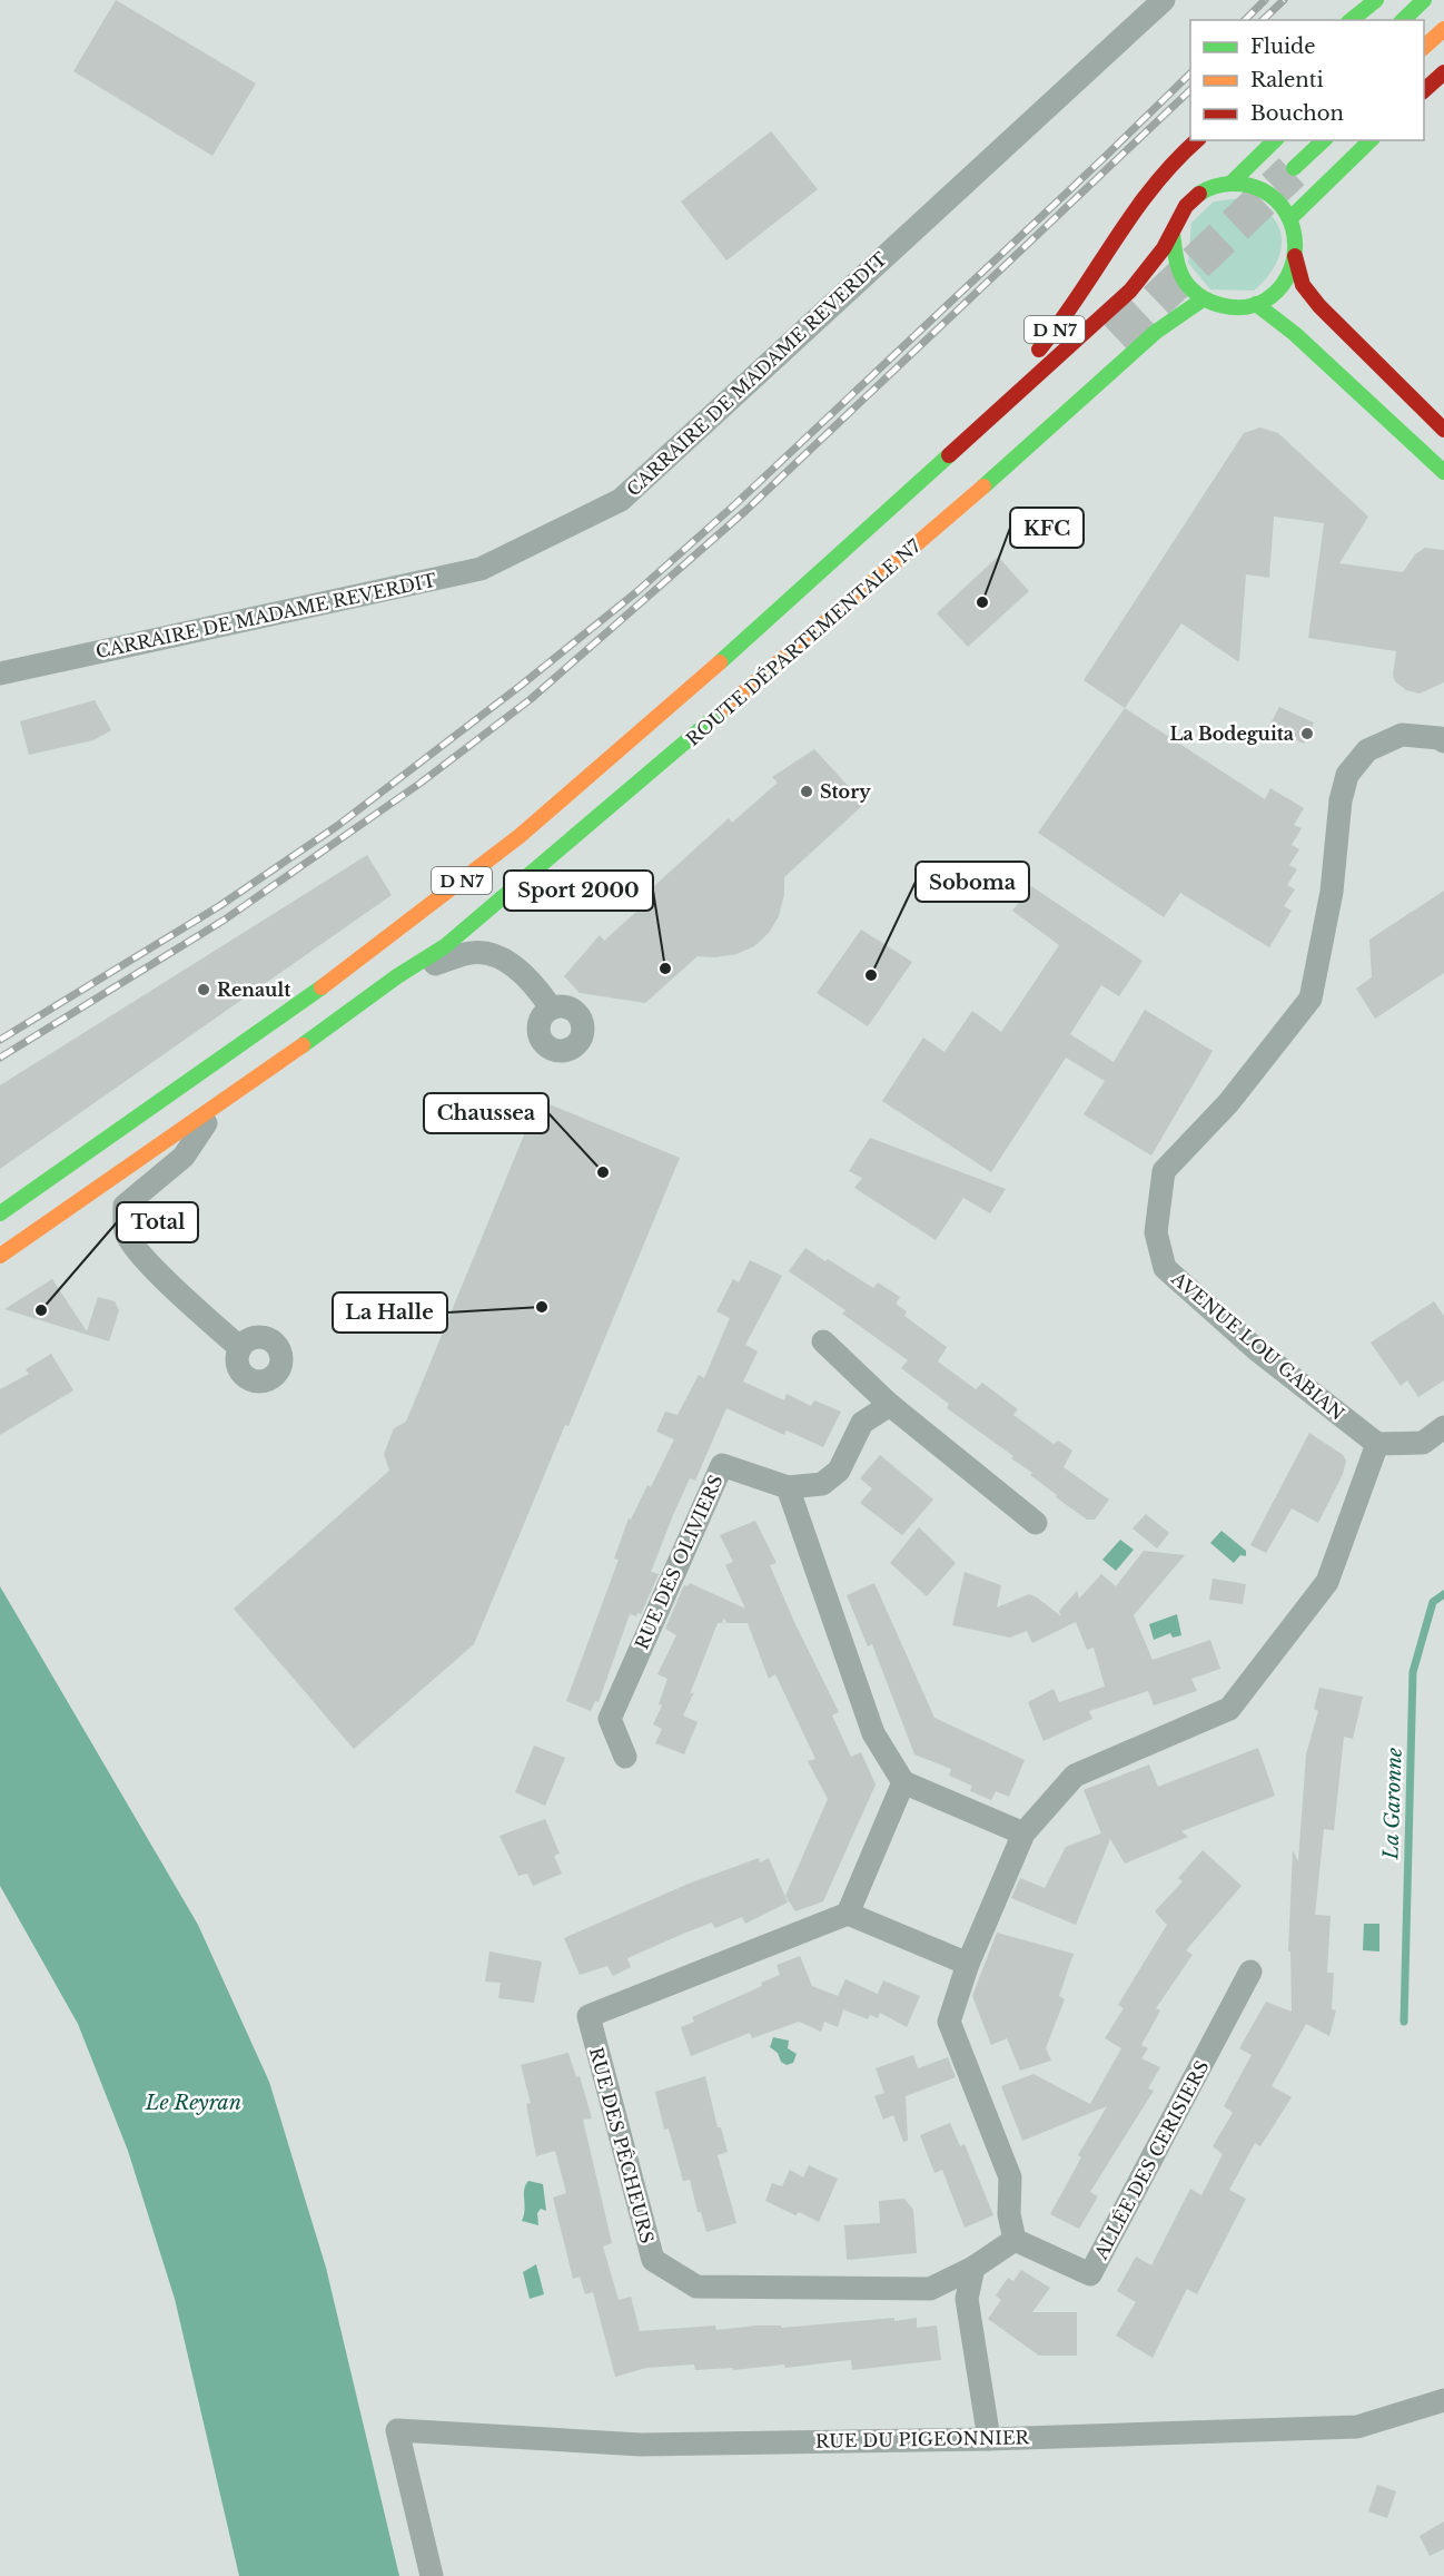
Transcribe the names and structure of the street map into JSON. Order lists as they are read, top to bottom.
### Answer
{
  "streets": {
    "main road": ["D N7", "ROUTE DÉPARTEMENTALE N7"],
    "street": [
      "CARRAIRE DE MADAME REVERDIT",
      "AVENUE LOU GABIAN",
      "RUE DES OLIVIERS",
      "RUE DES PÊCHEURS",
      "ALLÉE DES CERISIERS",
      "RUE DU PIGEONNIER"
    ]
  },
  "crossings": [
    ["D N7", "ROUTE DÉPARTEMENTALE N7"]
  ],
  "water": ["La Garonne", "Le Reyran"],
  "places": [
    "KFC",
    "La Bodeguita",
    "Story",
    "Sport 2000",
    "Soboma",
    "Renault",
    "Chaussea",
    "La Halle",
    "Total"
  ],
  "legend": ["Fluide", "Ralenti", "Bouchon"]
}
